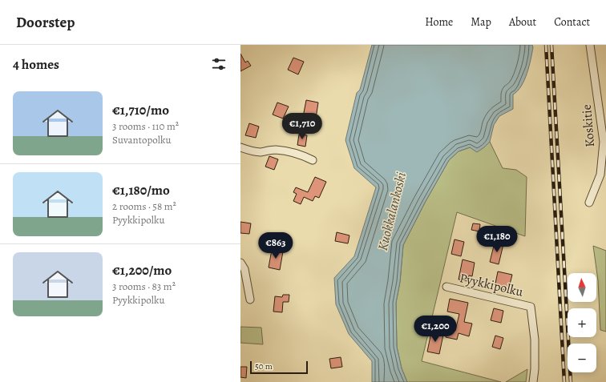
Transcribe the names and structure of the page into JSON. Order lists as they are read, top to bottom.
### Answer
{
  "streets": {
    "street": ["Koskitie", "Pyykkipolku"]
  },
  "water": ["Kuokkalankoski"],
  "scale_bar": "50 m",
  "north": "top",
  "page": {
    "header": "Doorstep",
    "nav": [
      "Home",
      "Map",
      "About",
      "Contact"
    ],
    "heading": "4 homes",
    "list": [
      {
        "name": "€1,710/mo",
        "note": "3 rooms · 110 m² · Suvantopolku"
      },
      {
        "name": "€1,180/mo",
        "note": "2 rooms · 58 m² · Pyykkipolku"
      },
      {
        "name": "€1,200/mo",
        "note": "3 rooms · 83 m² · Pyykkipolku"
      }
    ],
    "price": [
      "€1,710",
      "€1,180",
      "€863",
      "€1,200"
    ],
    "map_buttons": ["+", "−"],
    "scale": "50 m"
  }
}
